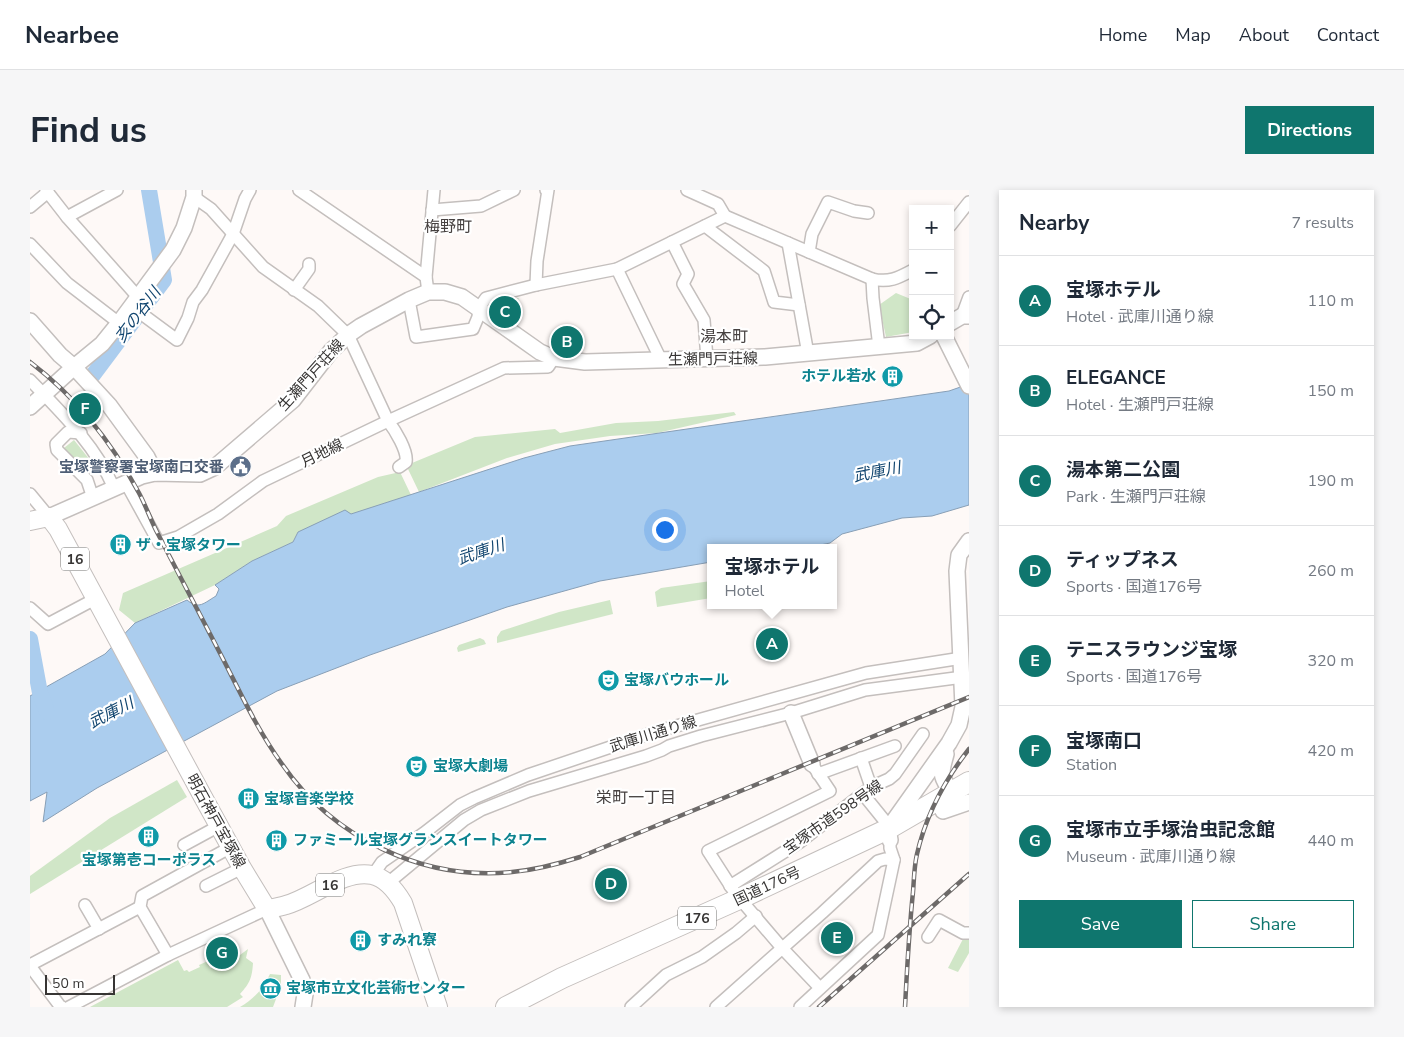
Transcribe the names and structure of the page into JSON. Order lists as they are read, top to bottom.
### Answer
{
  "streets": {
    "highway": ["国道176号", "176"],
    "main road": ["16", "明石神戸宝塚線"],
    "street": [
      "生瀬門戸荘線",
      "月地線",
      "武庫川通り線",
      "宝塚市道598号線"
    ]
  },
  "crossings": [
    ["生瀬門戸荘線", "月地線"],
    ["生瀬門戸荘線", "明石神戸宝塚線"],
    ["16", "武庫川通り線"],
    ["16", "明石神戸宝塚線"],
    ["宝塚市道598号線", "国道176号"]
  ],
  "districts": ["梅野町", "湯本町", "栄町一丁目"],
  "water": ["亥の谷川", "武庫川"],
  "places": {
    "building": [
      "ホテル若水",
      "ザ・宝塚タワー",
      "宝塚音楽学校",
      "宝塚第壱コーポラス",
      "ファミール宝塚グランスイートタワー",
      "すみれ寮"
    ],
    "public building": ["宝塚警察署宝塚南口交番"],
    "theatre": ["宝塚バウホール", "宝塚大劇場"],
    "museum": ["宝塚市立文化芸術センター"]
  },
  "scale_bar": "50 m",
  "page": {
    "header": "Nearbee",
    "nav": [
      "Home",
      "Map",
      "About",
      "Contact"
    ],
    "buttons": [
      "Directions",
      ["Save", "Share"]
    ],
    "title": "Find us",
    "heading": ["Nearby", "7 results"],
    "map_buttons": ["+", "−"],
    "list": [
      {
        "mark": "A",
        "name": "宝塚ホテル",
        "note": "Hotel · 武庫川通り線",
        "value": "110 m"
      },
      {
        "mark": "B",
        "name": "ELEGANCE",
        "note": "Hotel · 生瀬門戸荘線",
        "value": "150 m"
      },
      {
        "mark": "C",
        "name": "湯本第二公園",
        "note": "Park · 生瀬門戸荘線",
        "value": "190 m"
      },
      {
        "mark": "D",
        "name": "ティップネス",
        "note": "Sports · 国道176号",
        "value": "260 m"
      },
      {
        "mark": "E",
        "name": "テニスラウンジ宝塚",
        "note": "Sports · 国道176号",
        "value": "320 m"
      },
      {
        "mark": "F",
        "name": "宝塚南口",
        "note": "Station",
        "value": "420 m"
      },
      {
        "mark": "G",
        "name": "宝塚市立手塚治虫記念館",
        "note": "Museum · 武庫川通り線",
        "value": "440 m"
      }
    ],
    "pins": [
      "C",
      "B",
      "F",
      "A",
      "D",
      "E",
      "G"
    ],
    "popup": ["宝塚ホテル", "Hotel"],
    "scale": "50 m"
  }
}
